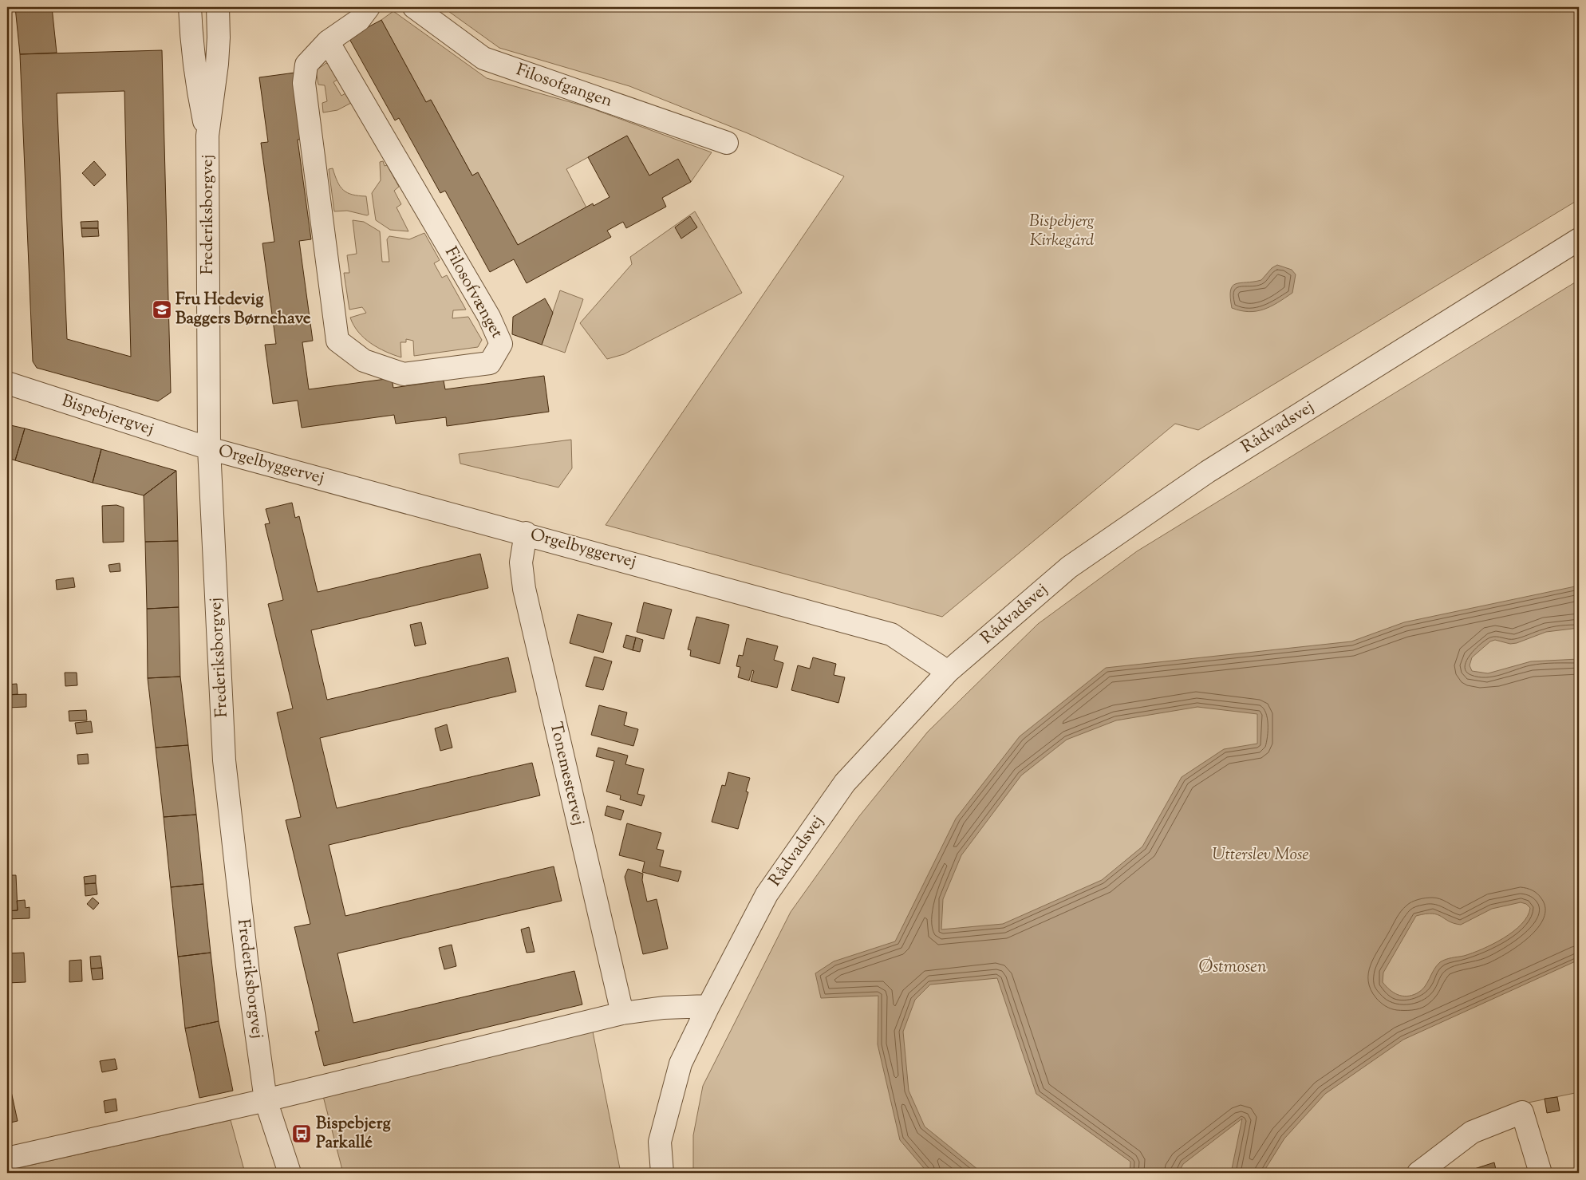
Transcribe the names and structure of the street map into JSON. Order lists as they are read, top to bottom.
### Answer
{
  "streets": {
    "street": [
      "Filosofgangen",
      "Frederiksborgvej",
      "Filosofvænget",
      "Bispebjergvej",
      "Rådvadsvej",
      "Orgelbyggervej",
      "Tonemestervej"
    ]
  },
  "crossings": [
    ["Frederiksborgvej", "Bispebjergvej"],
    ["Frederiksborgvej", "Orgelbyggervej"],
    ["Bispebjergvej", "Orgelbyggervej"],
    ["Rådvadsvej", "Orgelbyggervej"],
    ["Orgelbyggervej", "Tonemestervej"]
  ],
  "water": ["Østmosen"],
  "parks": ["Bispebjerg Kirkegård", "Utterslev Mose"],
  "places": {
    "school or university": ["Fru Hedevig Baggers Børnehave"],
    "bus stop": ["Bispebjerg Parkallé"]
  }
}
